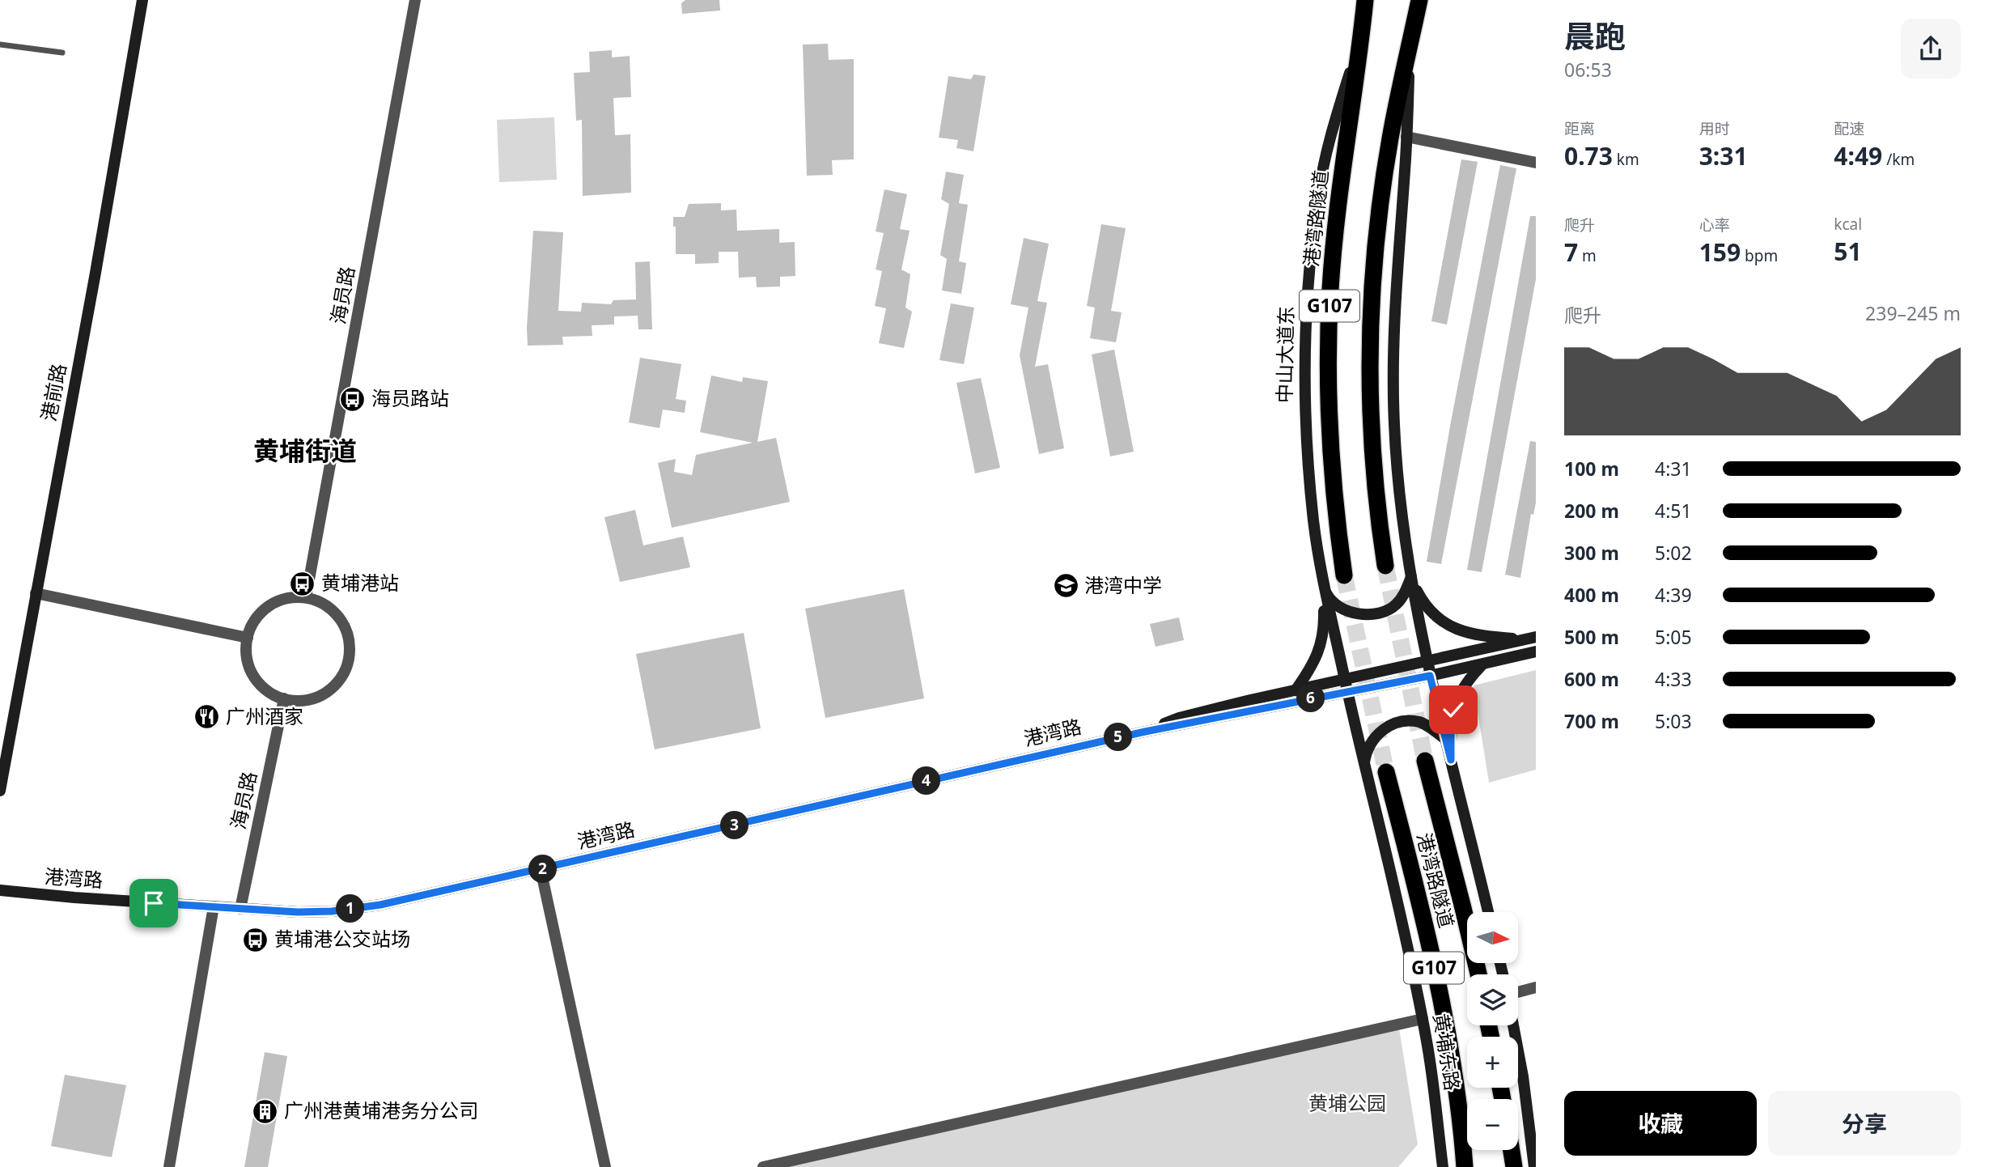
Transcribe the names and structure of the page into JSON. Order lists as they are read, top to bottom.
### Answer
{
  "streets": {
    "highway": ["港湾路隧道", "G107", "中山大道东"],
    "street": [
      "海员路",
      "港前路",
      "港湾路",
      "黄埔东路"
    ]
  },
  "crossings": [
    ["港湾路隧道", "中山大道东"],
    ["海员路", "港湾路"],
    ["中山大道东", "港湾路"],
    ["中山大道东", "黄埔东路"],
    ["港湾路", "黄埔东路"]
  ],
  "districts": ["黄埔街道"],
  "parks": ["黄埔公园"],
  "places": {
    "bus stop": ["海员路站", "黄埔港站", "黄埔港公交站场"],
    "school or university": ["港湾中学"],
    "restaurant": ["广州酒家"],
    "building": ["广州港黄埔港务分公司"]
  },
  "north": "right",
  "page": {
    "heading": ["晨跑", "06:53"],
    "stats": [
      ["距离", "0.73 km"],
      ["用时", "3:31"],
      ["配速", "4:49 /km"],
      ["爬升", "7 m"],
      ["心率", "159 bpm"],
      ["kcal", "51"]
    ],
    "chart": ["爬升", "239–245 m"],
    "list": [
      {
        "name": "100 m",
        "note": "4:31"
      },
      {
        "name": "200 m",
        "note": "4:51"
      },
      {
        "name": "300 m",
        "note": "5:02"
      },
      {
        "name": "400 m",
        "note": "4:39"
      },
      {
        "name": "500 m",
        "note": "5:05"
      },
      {
        "name": "600 m",
        "note": "4:33"
      },
      {
        "name": "700 m",
        "note": "5:03"
      }
    ],
    "pins": [
      "6",
      "5",
      "4",
      "3",
      "2",
      "1"
    ],
    "map_buttons": ["+", "−"],
    "buttons": ["收藏", "分享"]
  }
}
